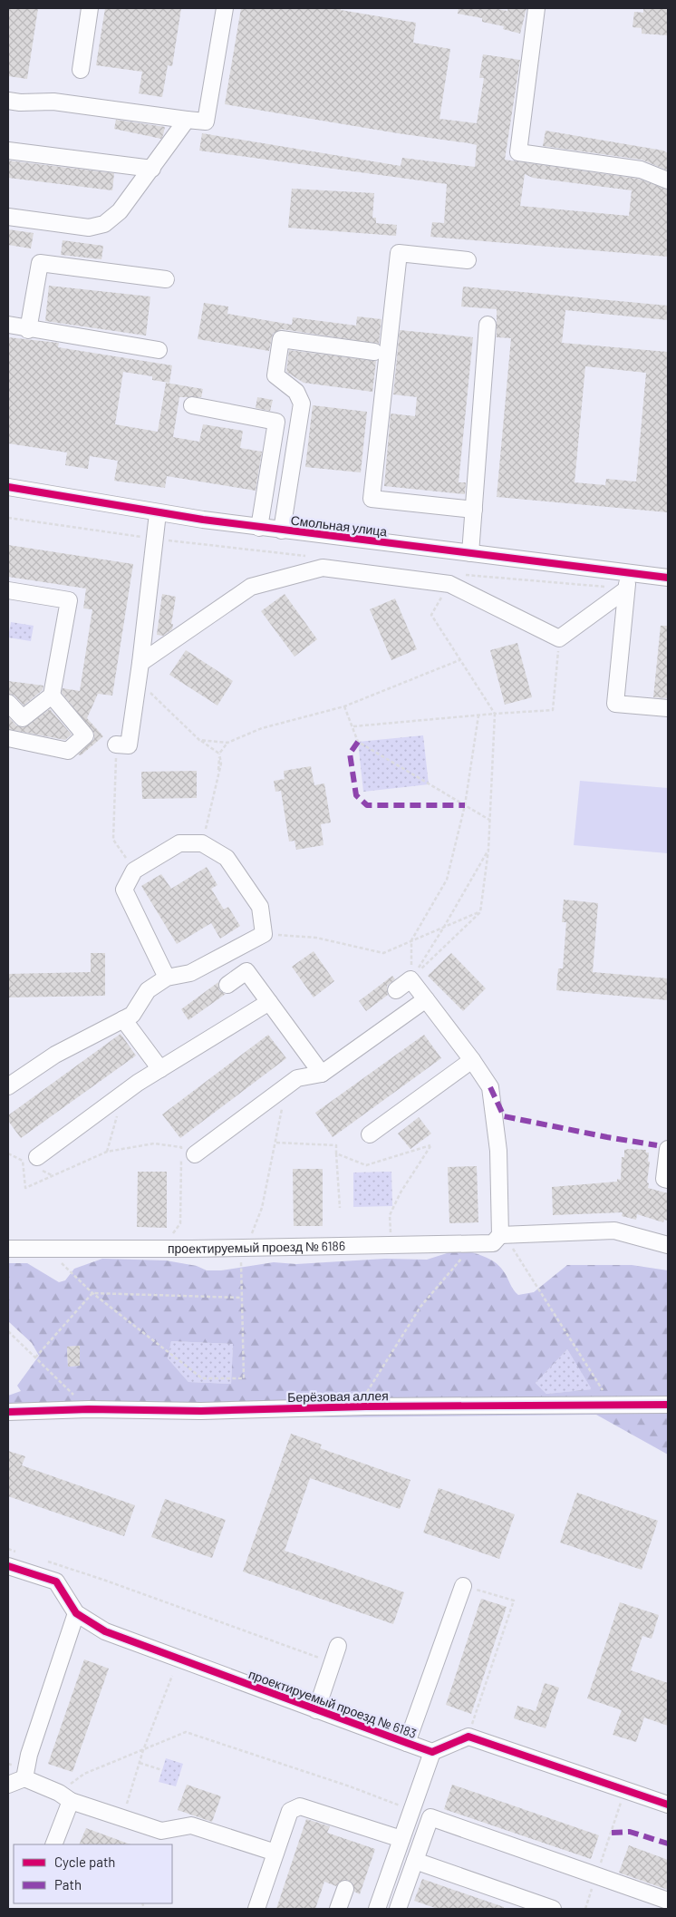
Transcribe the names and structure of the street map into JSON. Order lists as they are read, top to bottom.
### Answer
{
  "streets": {
    "street": [
      "Смольная улица",
      "проектируемый проезд № 6186",
      "Берёзовая аллея",
      "проектируемый проезд № 6183"
    ]
  },
  "legend": ["Cycle path", "Path"]
}
